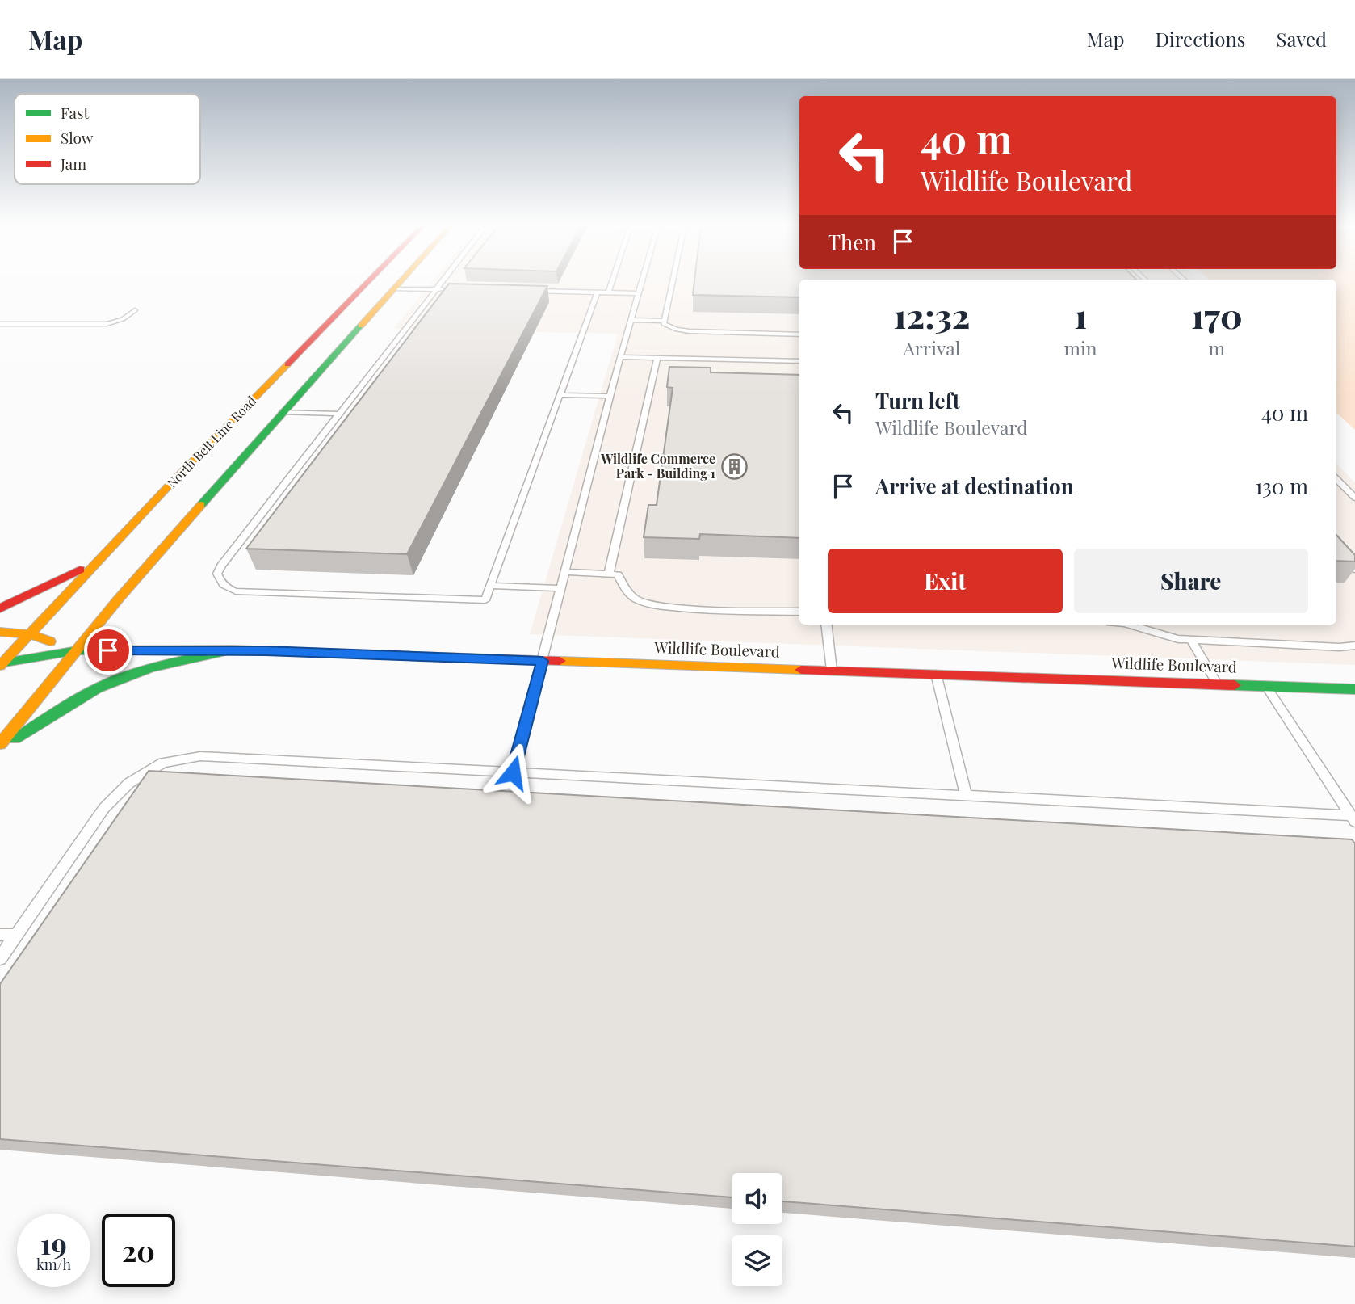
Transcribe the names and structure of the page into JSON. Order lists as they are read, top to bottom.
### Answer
{
  "streets": {
    "main road": ["North Belt Line Road", "Wildlife Boulevard"]
  },
  "crossings": [
    ["North Belt Line Road", "Wildlife Boulevard"]
  ],
  "places": {
    "building": ["Wildlife Commerce Park - Building 1"]
  },
  "legend": ["Fast", "Slow", "Jam"],
  "page": {
    "header": "Map",
    "nav": ["Map", "Directions", "Saved"],
    "turn": ["40 m", "Wildlife Boulevard"],
    "then": "Then",
    "eta": [
      "12:32",
      "Arrival",
      "1",
      "min",
      "170",
      "m"
    ],
    "list": [
      {
        "name": "Turn left",
        "note": "Wildlife Boulevard",
        "value": "40 m"
      },
      {
        "name": "Arrive at destination",
        "value": "130 m"
      }
    ],
    "buttons": ["Exit", "Share"],
    "speed": "19 km/h",
    "limit": "20"
  }
}
